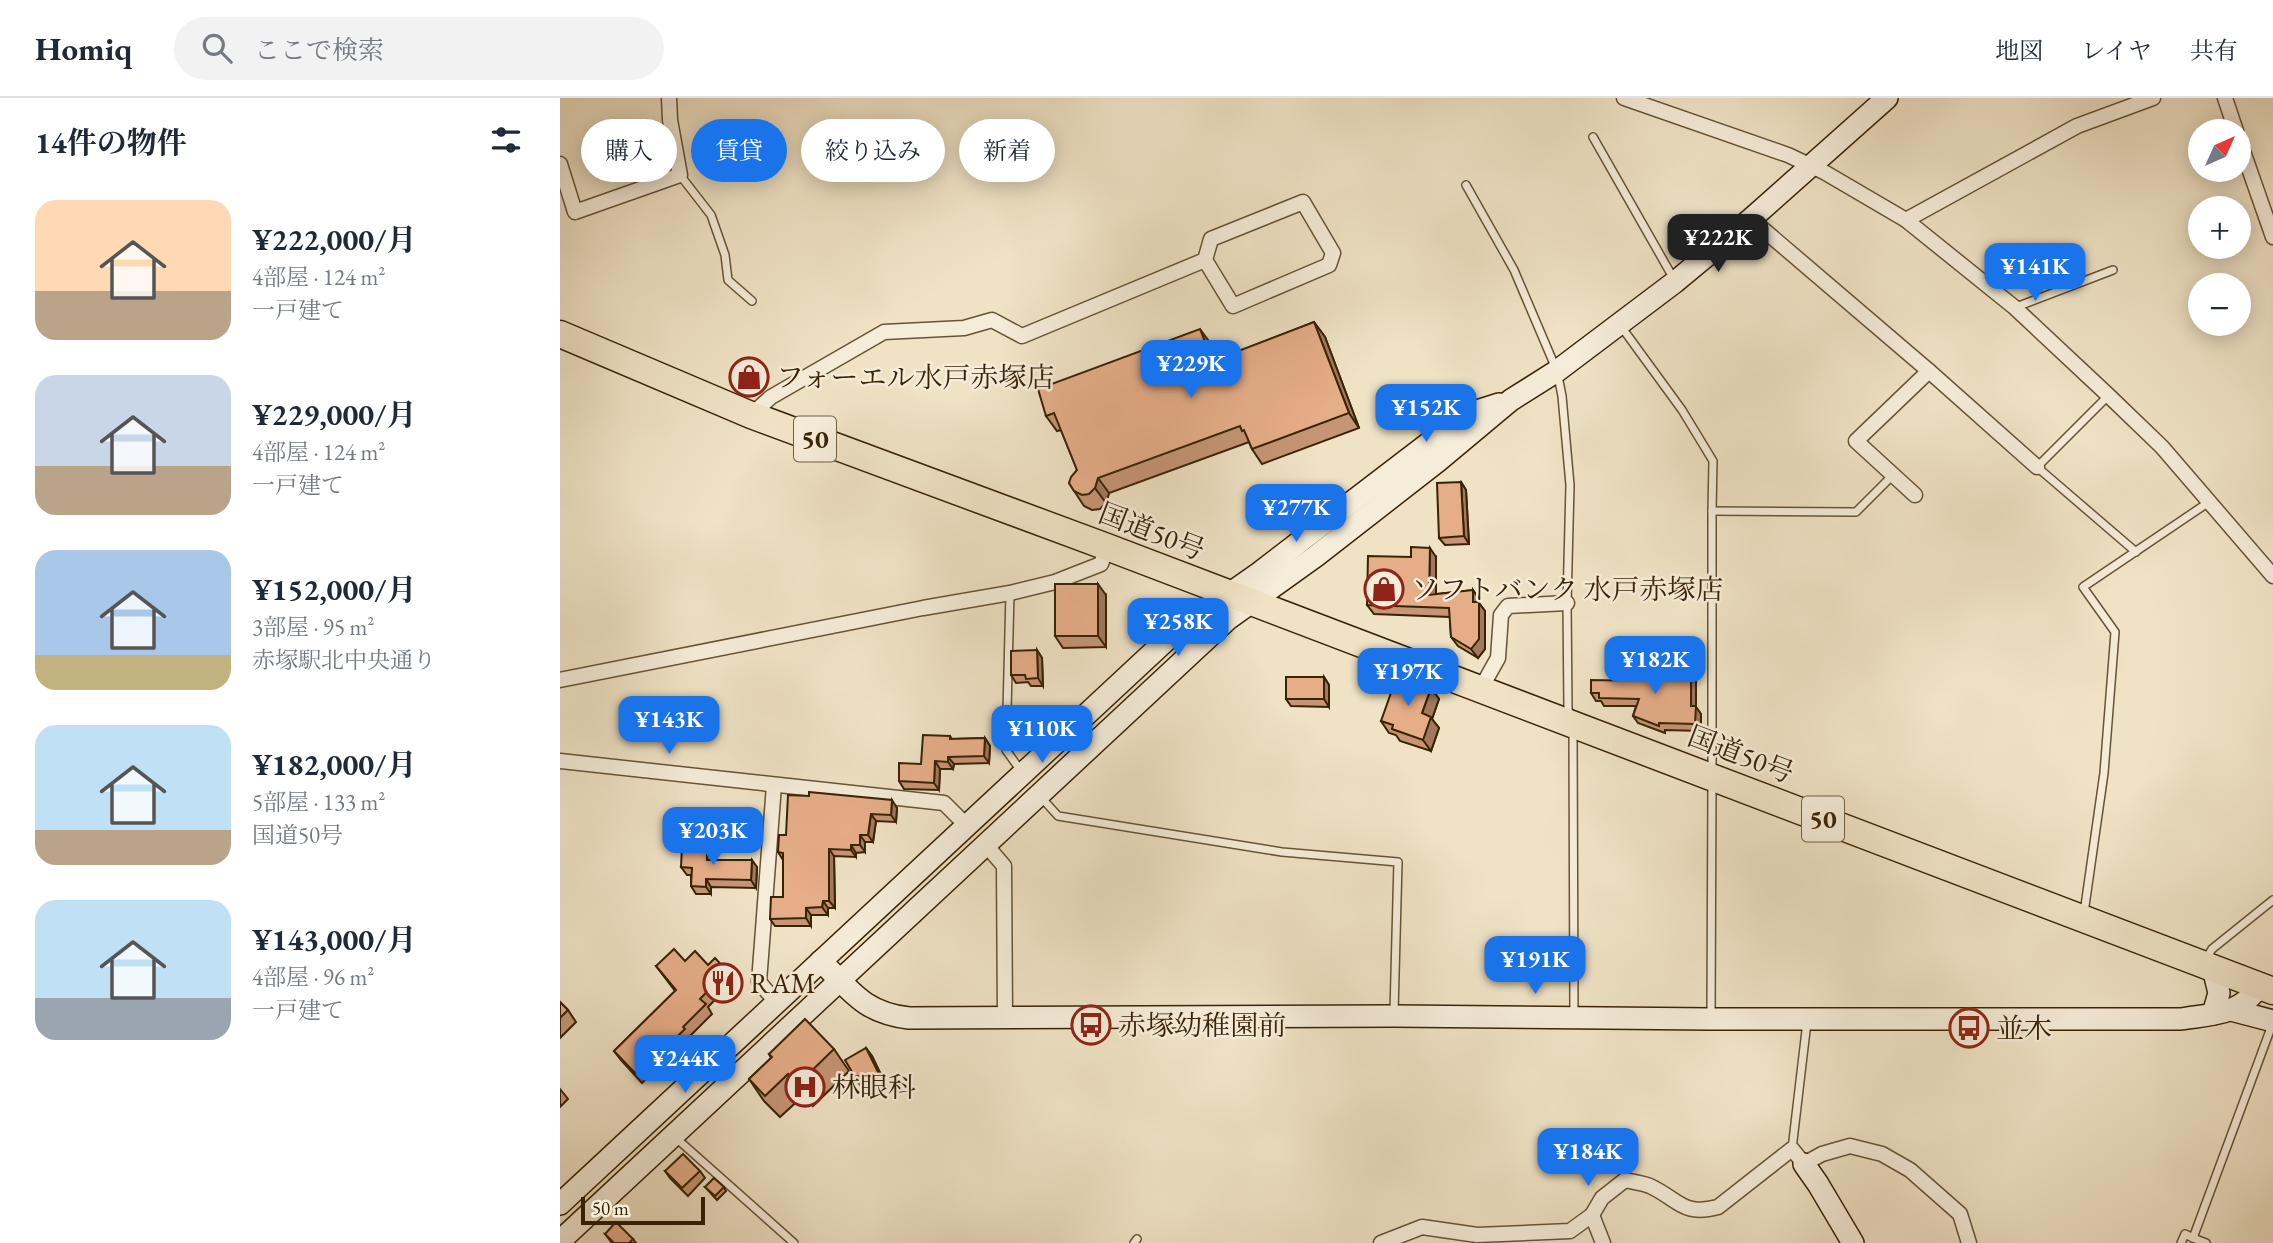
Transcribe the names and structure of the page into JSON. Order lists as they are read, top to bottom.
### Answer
{
  "streets": {
    "highway": ["50", "国道50号"]
  },
  "places": {
    "shop": ["フォーエル水戸赤塚店", "ソフトバンク 水戸赤塚店"],
    "restaurant": ["RAM"],
    "bus stop": ["赤塚幼稚園前", "並木"],
    "hospital": ["林眼科"]
  },
  "scale_bar": "50 m",
  "north": "top right",
  "page": {
    "header": "Homiq",
    "search": "ここで検索",
    "nav": ["地図", "レイヤ", "共有"],
    "heading": "14件の物件",
    "map_buttons": ["+", "−"],
    "chip": [
      "購入",
      "賃貸",
      "絞り込み",
      "新着"
    ],
    "list": [
      {
        "name": "¥222,000/月",
        "note": "4部屋 · 124 m² · 一戸建て"
      },
      {
        "name": "¥229,000/月",
        "note": "4部屋 · 124 m² · 一戸建て"
      },
      {
        "name": "¥152,000/月",
        "note": "3部屋 · 95 m² · 赤塚駅北中央通り"
      },
      {
        "name": "¥182,000/月",
        "note": "5部屋 · 133 m² · 国道50号"
      },
      {
        "name": "¥143,000/月",
        "note": "4部屋 · 96 m² · 一戸建て"
      }
    ],
    "price": [
      "¥222K",
      "¥141K",
      "¥229K",
      "¥152K",
      "¥277K",
      "¥258K",
      "¥182K",
      "¥197K",
      "¥143K",
      "¥110K",
      "¥203K",
      "¥191K",
      "¥244K",
      "¥184K"
    ],
    "scale": "50 m"
  }
}
